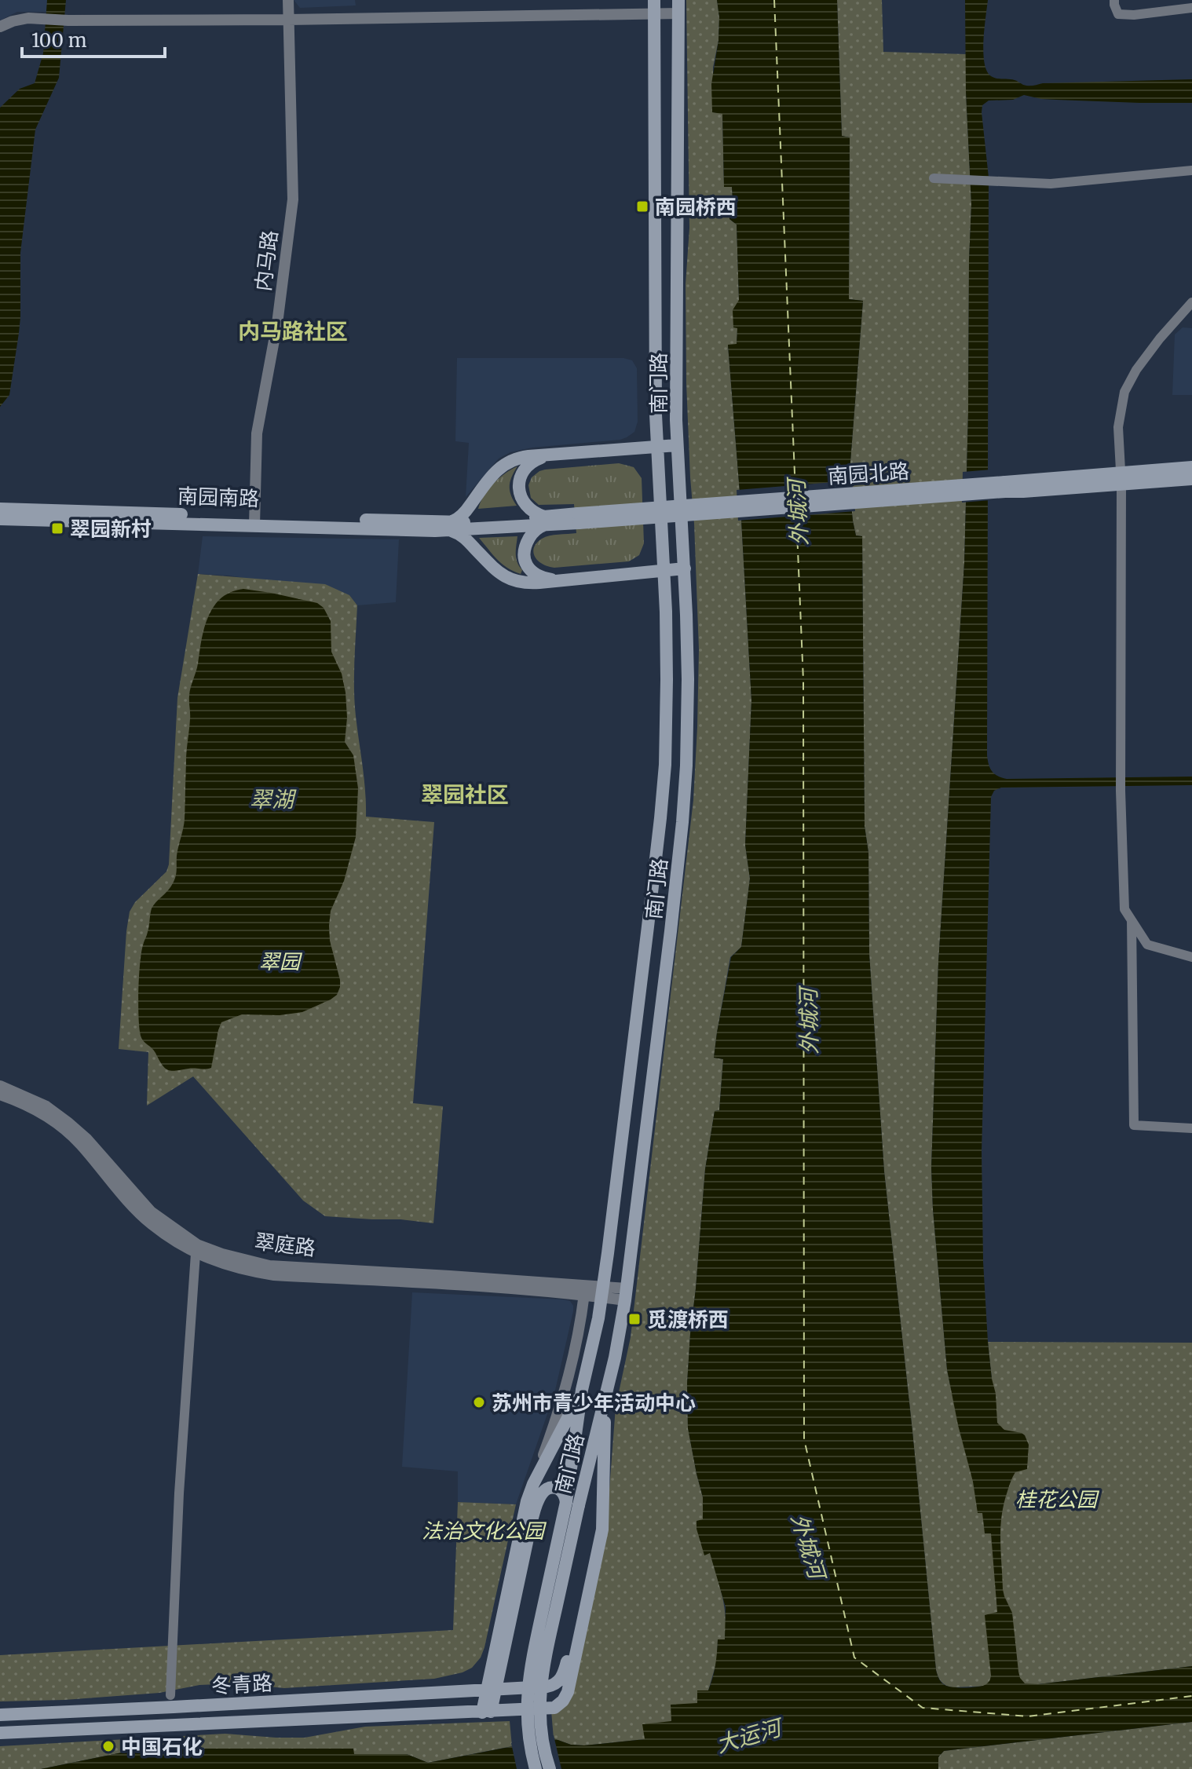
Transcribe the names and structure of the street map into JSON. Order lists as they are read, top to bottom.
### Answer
{
  "streets": {
    "main road": [
      "南门路",
      "南园北路",
      "南园南路",
      "冬青路"
    ],
    "street": ["内马路", "翠庭路"]
  },
  "crossings": [
    ["内马路", "南园南路"],
    ["南门路", "翠庭路"],
    ["南门路", "冬青路"],
    ["南园北路", "南园南路"]
  ],
  "districts": ["内马路社区", "翠园社区"],
  "water": ["外城河", "翠湖", "大运河"],
  "parks": ["翠园", "桂花公园", "法治文化公园"],
  "places": {
    "transit": ["南园桥西", "翠园新村", "觅渡桥西"],
    "other": ["苏州市青少年活动中心", "中国石化"]
  },
  "scale_bar": "100 m"
}
